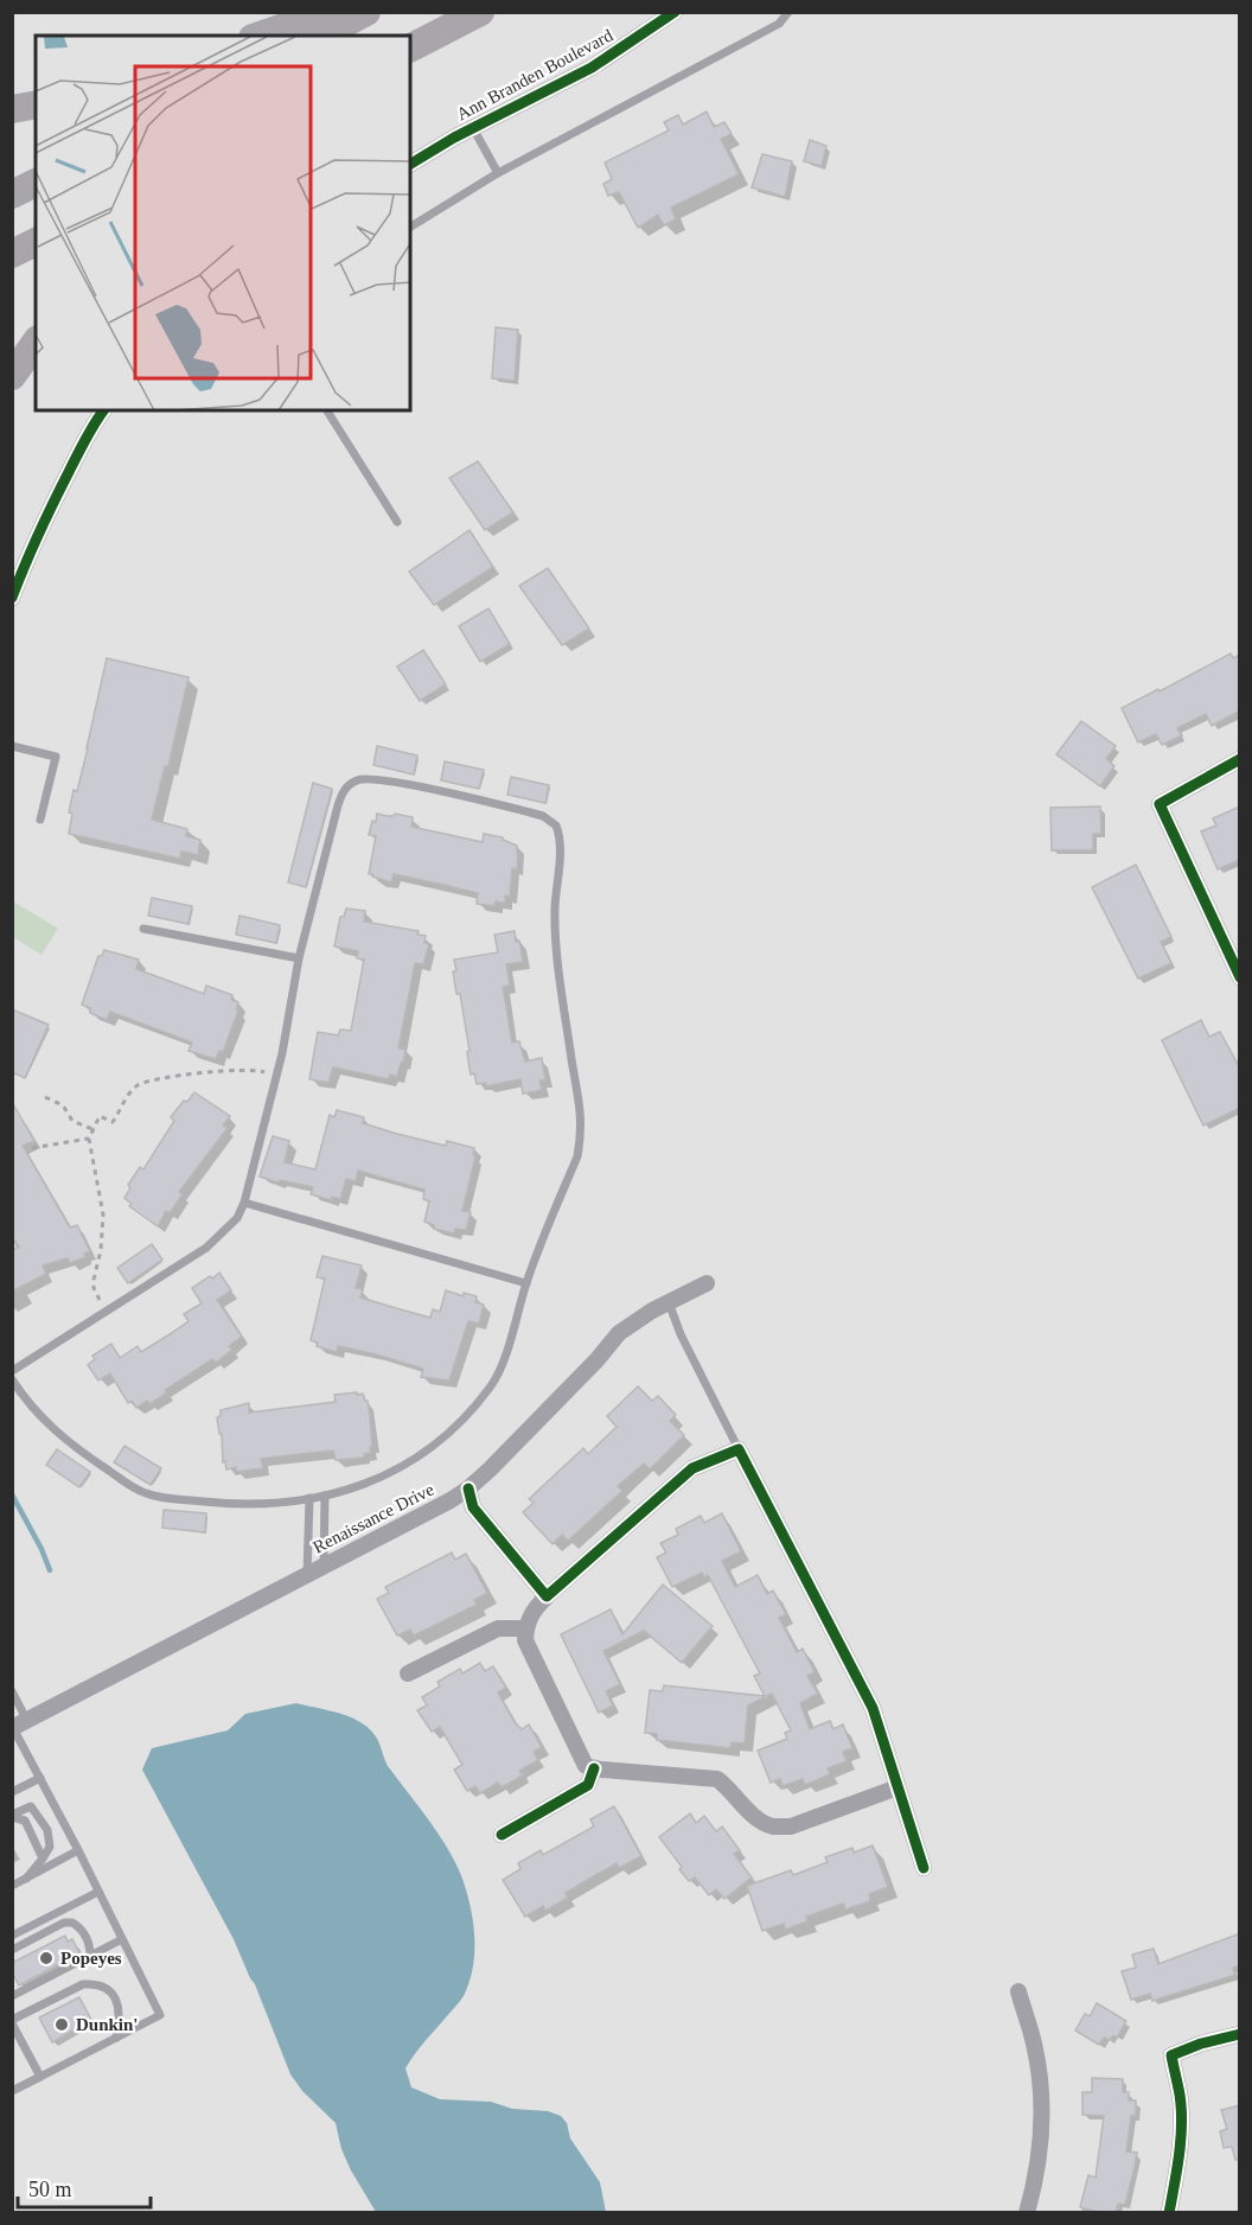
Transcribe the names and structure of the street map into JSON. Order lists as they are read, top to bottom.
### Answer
{
  "streets": {
    "street": ["Ann Branden Boulevard", "Renaissance Drive"]
  },
  "places": ["Popeyes", "Dunkin'"],
  "scale_bar": "50 m"
}
